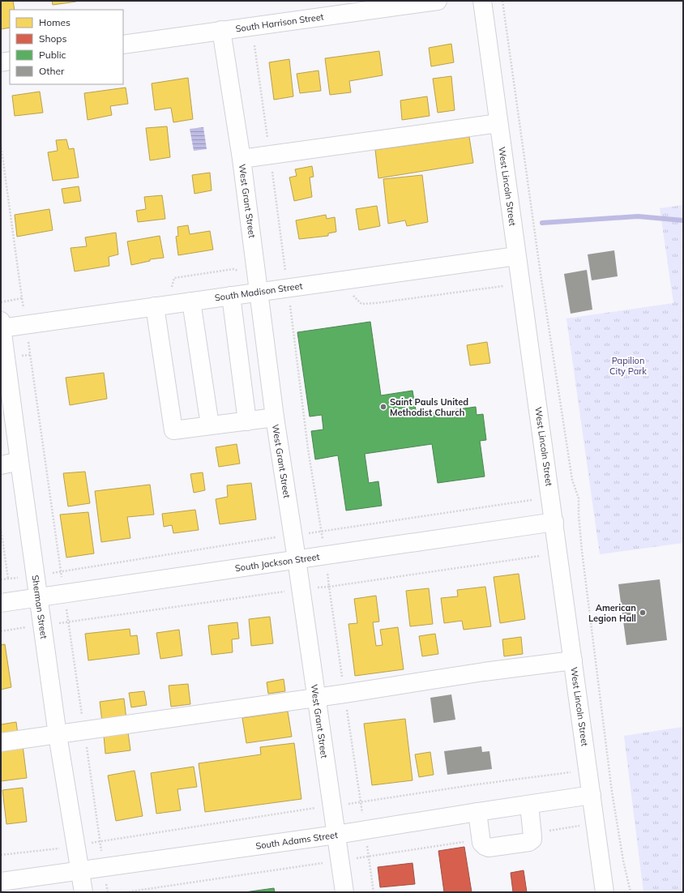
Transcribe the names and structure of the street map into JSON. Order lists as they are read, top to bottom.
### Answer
{
  "streets": {
    "street": [
      "South Harrison Street",
      "West Lincoln Street",
      "West Grant Street",
      "South Madison Street",
      "South Jackson Street",
      "Sherman Street",
      "South Adams Street"
    ]
  },
  "crossings": [
    ["South Harrison Street", "West Grant Street"],
    ["West Lincoln Street", "South Madison Street"],
    ["West Lincoln Street", "South Jackson Street"],
    ["West Lincoln Street", "South Adams Street"],
    ["West Grant Street", "South Madison Street"],
    ["West Grant Street", "South Jackson Street"],
    ["West Grant Street", "South Adams Street"],
    ["South Madison Street", "Sherman Street"],
    ["South Jackson Street", "Sherman Street"],
    ["Sherman Street", "South Adams Street"]
  ],
  "parks": ["Papilion City Park"],
  "places": ["Saint Pauls United Methodist Church", "American Legion Hall"],
  "legend": [
    "Homes",
    "Shops",
    "Public",
    "Other"
  ]
}
